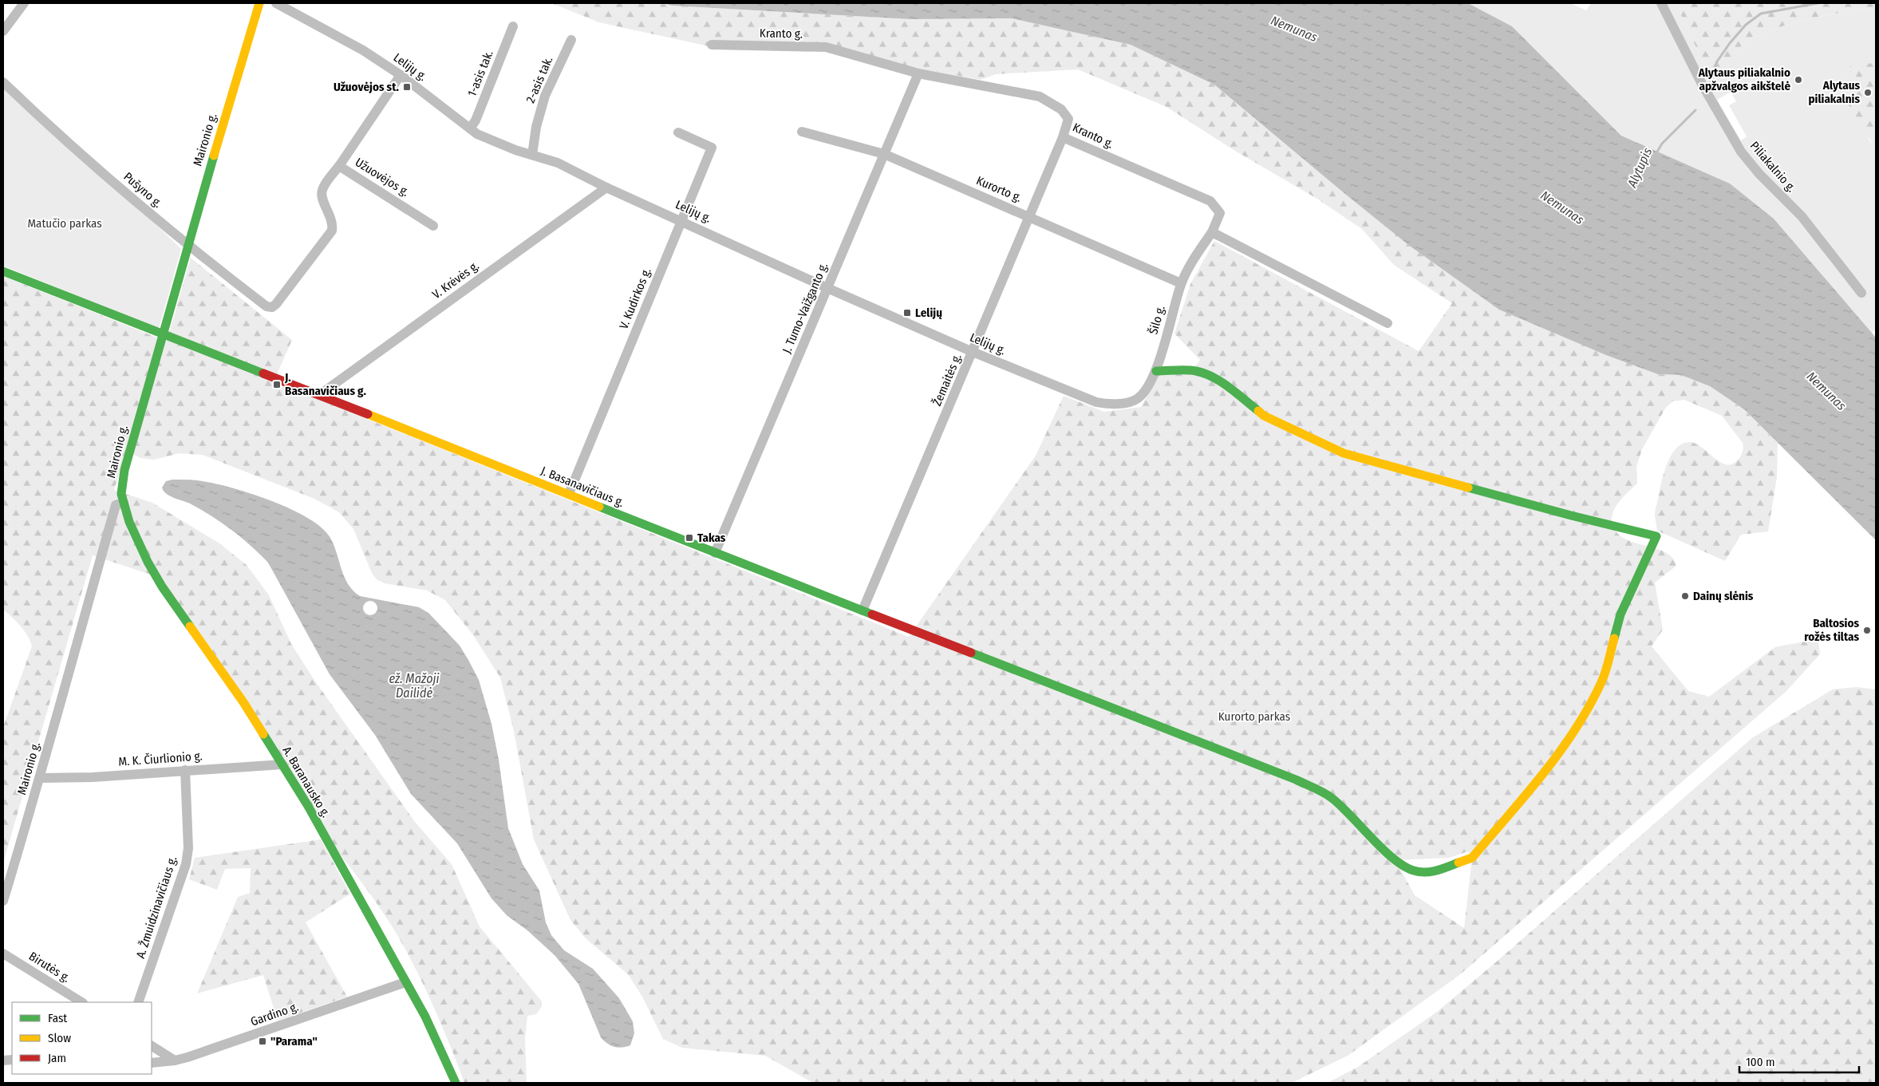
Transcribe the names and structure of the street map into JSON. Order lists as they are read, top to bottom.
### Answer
{
  "streets": {
    "street": [
      "Kranto g.",
      "Lelijų g.",
      "1-asis tak.",
      "2-asis tak.",
      "Maironio g.",
      "Piliakalnio g.",
      "Užuovėjos g.",
      "Kurorto g.",
      "Pušyno g.",
      "V. Krėvės g.",
      "V. Kudirkos g.",
      "J. Tumo-Vaižganto g.",
      "Šilo g.",
      "Žemaitės g.",
      "J. Basanavičiaus g.",
      "M. K. Čiurlionio g.",
      "A. Baranausko g.",
      "A. Žmuidzinavičiaus g.",
      "Birutės g.",
      "Gardino g."
    ]
  },
  "crossings": [
    ["Kranto g.", "J. Tumo-Vaižganto g."],
    ["Kranto g.", "Šilo g."],
    ["Kranto g.", "Žemaitės g."],
    ["Lelijų g.", "1-asis tak."],
    ["Lelijų g.", "2-asis tak."],
    ["Lelijų g.", "V. Krėvės g."],
    ["Lelijų g.", "V. Kudirkos g."],
    ["Lelijų g.", "J. Tumo-Vaižganto g."],
    ["Lelijų g.", "Šilo g."],
    ["Lelijų g.", "Žemaitės g."],
    ["Maironio g.", "Pušyno g."],
    ["Maironio g.", "J. Basanavičiaus g."],
    ["Maironio g.", "M. K. Čiurlionio g."],
    ["Maironio g.", "A. Baranausko g."],
    ["Užuovėjos g.", "Pušyno g."],
    ["Kurorto g.", "J. Tumo-Vaižganto g."],
    ["Kurorto g.", "Šilo g."],
    ["Kurorto g.", "Žemaitės g."],
    ["V. Krėvės g.", "J. Basanavičiaus g."],
    ["V. Kudirkos g.", "J. Basanavičiaus g."],
    ["J. Tumo-Vaižganto g.", "J. Basanavičiaus g."],
    ["Šilo g.", "J. Basanavičiaus g."],
    ["Žemaitės g.", "J. Basanavičiaus g."],
    ["M. K. Čiurlionio g.", "A. Baranausko g."],
    ["M. K. Čiurlionio g.", "A. Žmuidzinavičiaus g."],
    ["A. Baranausko g.", "Gardino g."]
  ],
  "water": ["Nemunas", "Alytupis", "ež. Mažoji Dailidė"],
  "parks": ["Matučio parkas", "Kurorto parkas"],
  "places": {
    "other": [
      "Alytaus piliakalnio apžvalgos aikštelė",
      "Alytaus piliakalnis",
      "Dainų slėnis",
      "Baltosios rožės tiltas"
    ],
    "transit": [
      "Užuovėjos st.",
      "Lelijų",
      "J. Basanavičiaus g.",
      "Takas",
      "\"Parama\""
    ]
  },
  "legend": ["Fast", "Slow", "Jam"],
  "scale_bar": "100 m"
}
